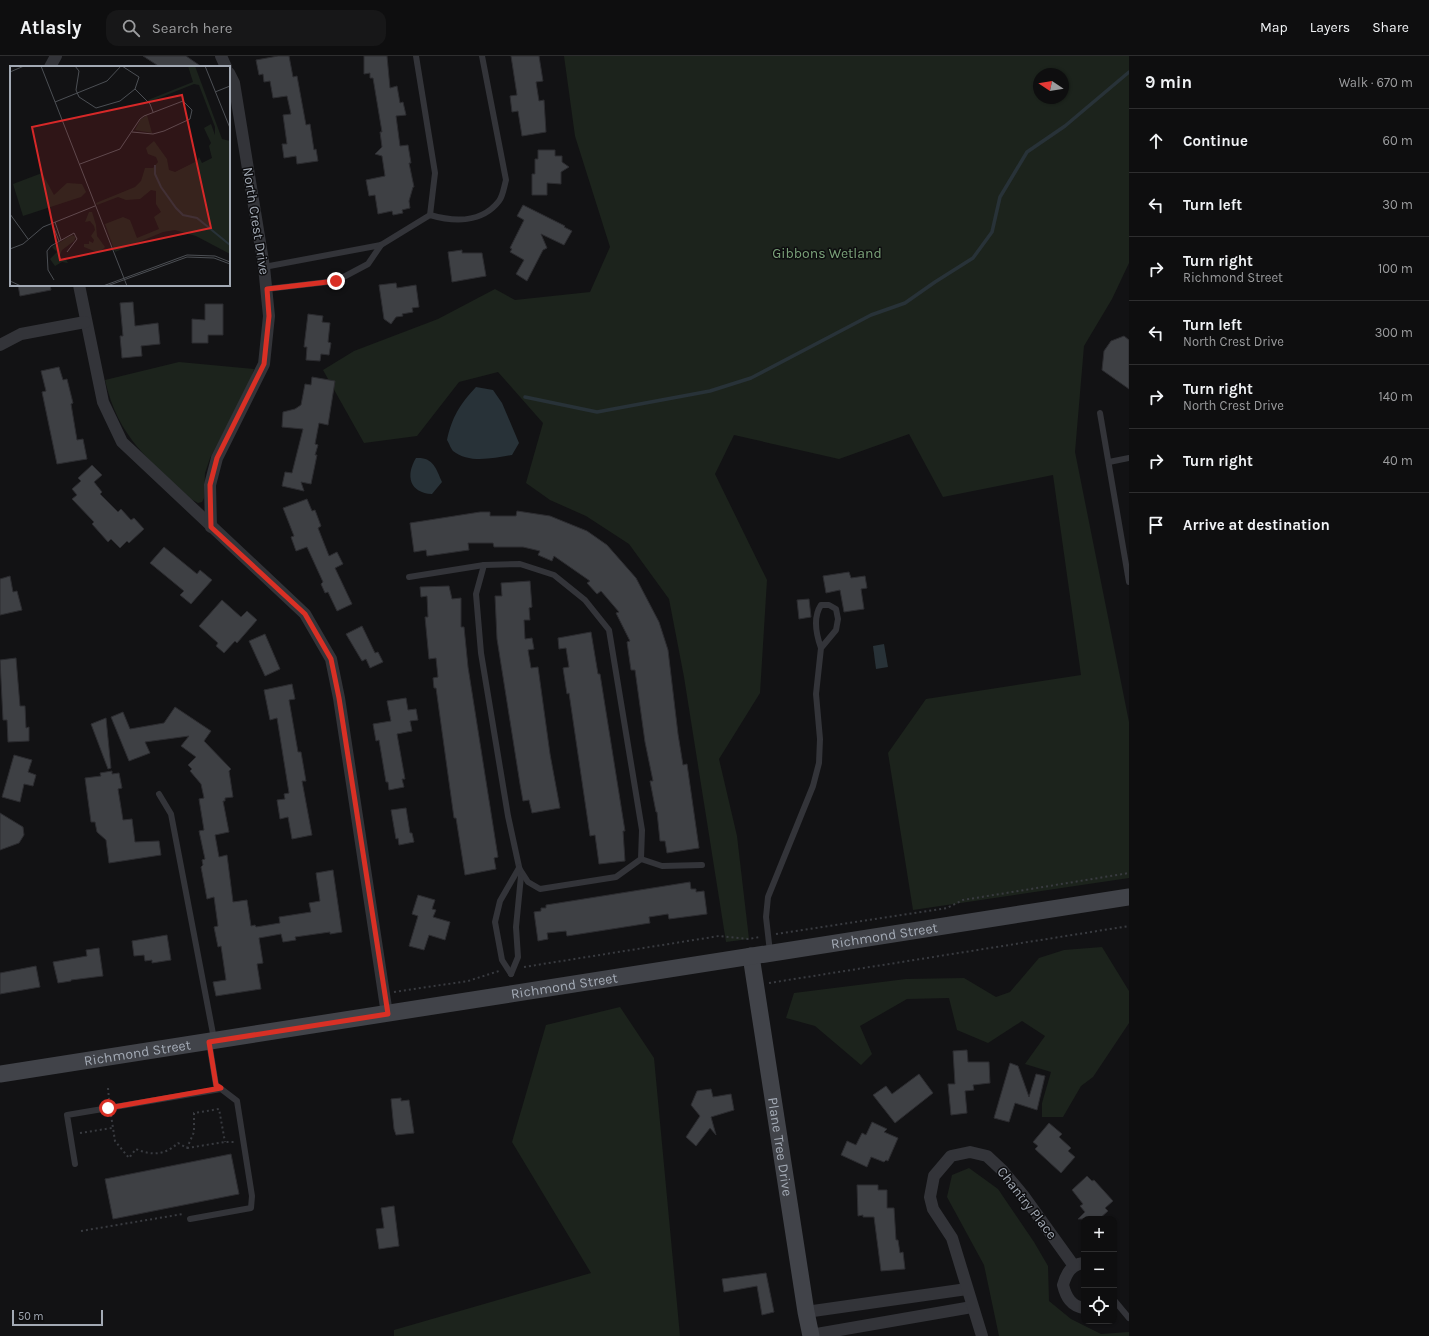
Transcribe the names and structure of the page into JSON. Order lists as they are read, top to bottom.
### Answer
{
  "streets": {
    "main road": ["Richmond Street", "Plane Tree Drive"],
    "street": ["North Crest Drive", "Chantry Place"]
  },
  "crossings": [
    ["Richmond Street", "Plane Tree Drive"]
  ],
  "parks": ["Gibbons Wetland"],
  "scale_bar": "50 m",
  "north": "left",
  "page": {
    "header": "Atlasly",
    "search": "Search here",
    "nav": ["Map", "Layers", "Share"],
    "heading": ["9 min", "Walk · 670 m"],
    "list": [
      ["Continue", "60 m"],
      ["Turn left", "30 m"],
      ["Turn right", "Richmond Street", "100 m"],
      ["Turn left", "North Crest Drive", "300 m"],
      ["Turn right", "North Crest Drive", "140 m"],
      ["Turn right", "40 m"],
      "Arrive at destination"
    ],
    "map_buttons": ["+", "−"],
    "scale": "50 m"
  }
}
